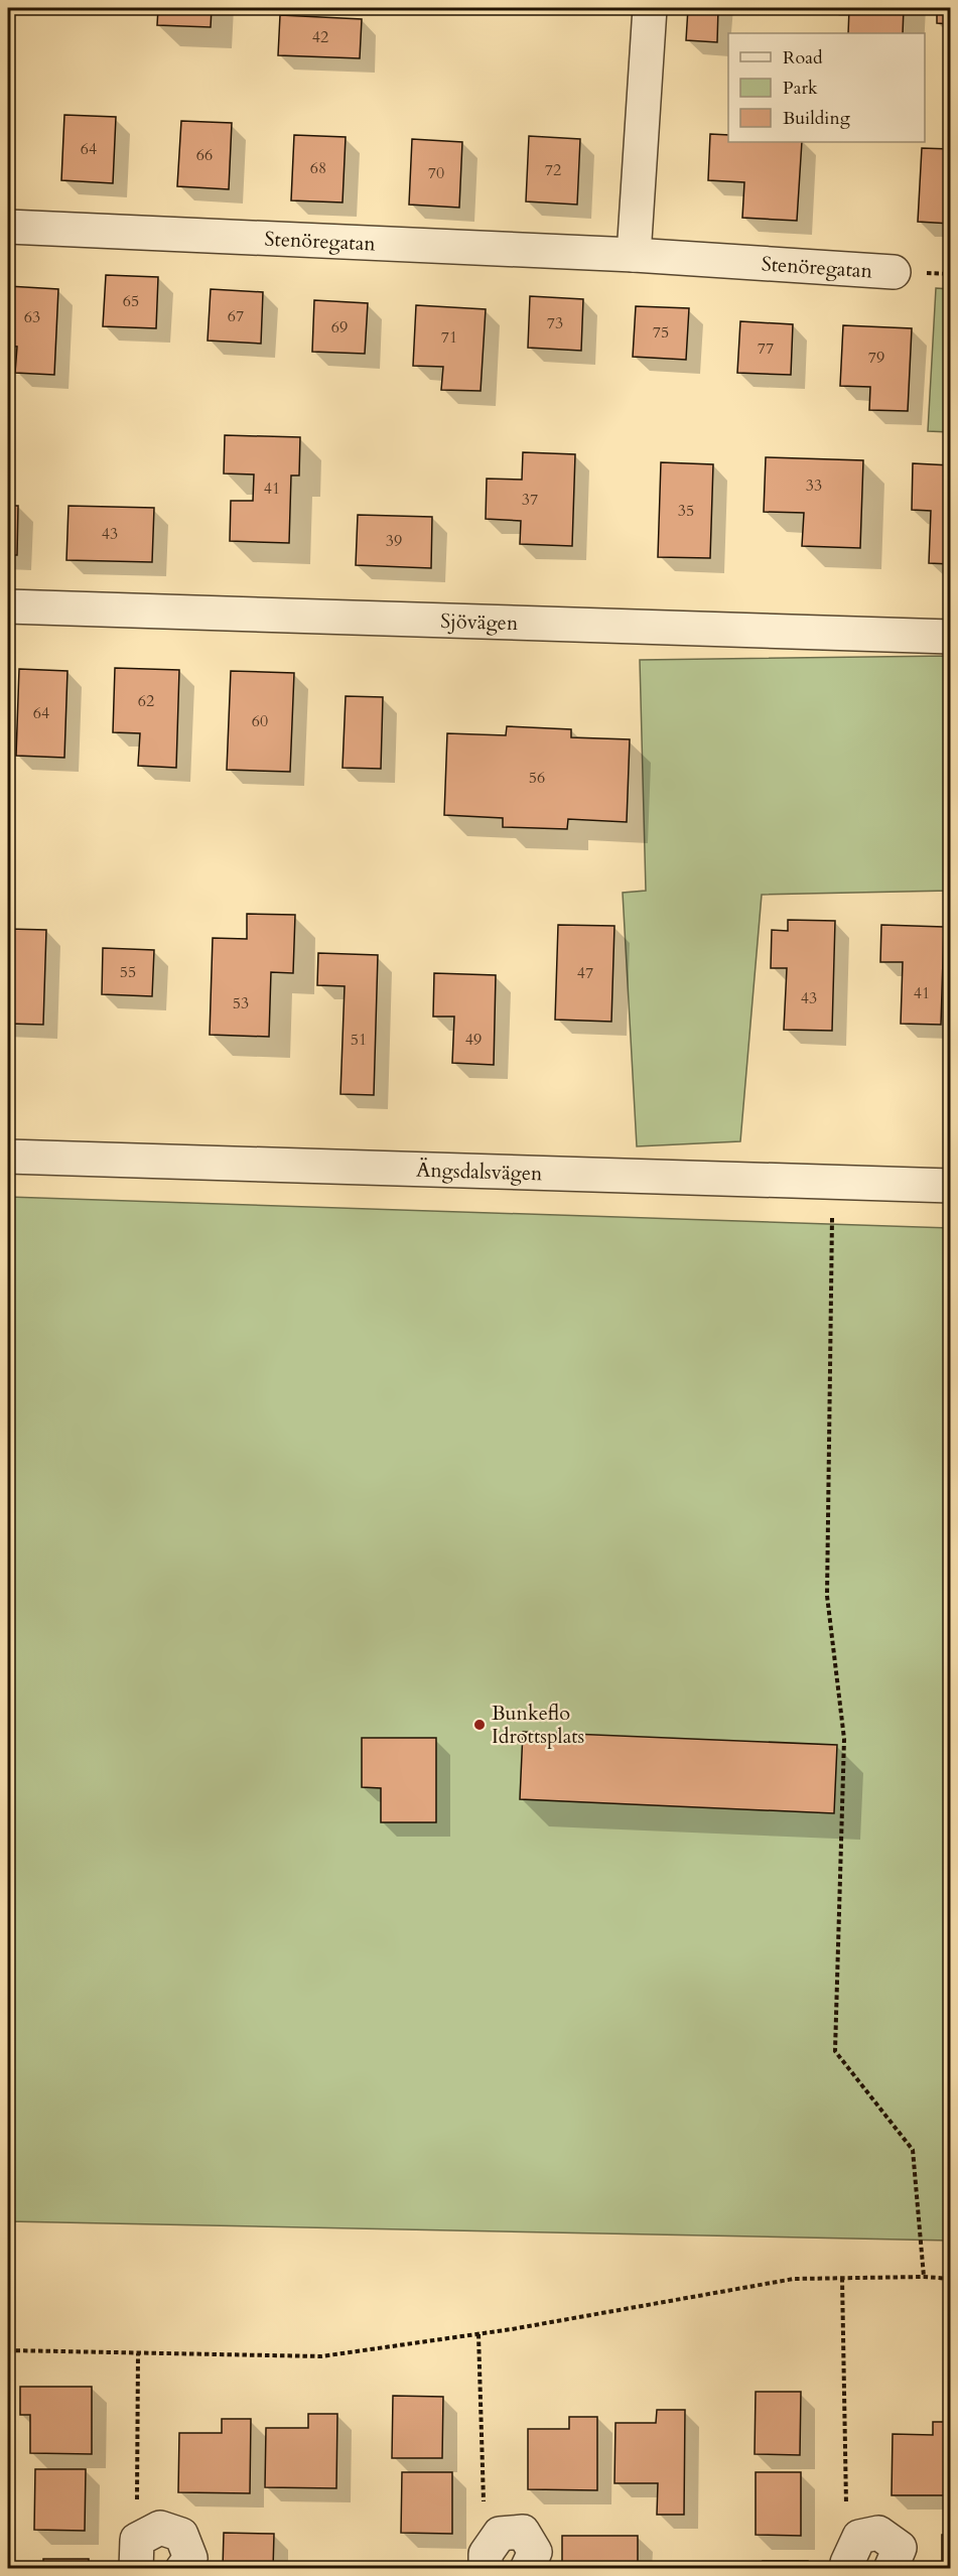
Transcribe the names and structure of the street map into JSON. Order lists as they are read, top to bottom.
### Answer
{
  "streets": {
    "street": ["Stenöregatan", "Sjövägen", "Ängsdalsvägen"]
  },
  "places": ["Bunkeflo Idrottsplats"],
  "house_numbers": [
    "42",
    "64",
    "66",
    "68",
    "72",
    "70",
    "65",
    "67",
    "63",
    "73",
    "69",
    "75",
    "71",
    "77",
    "79",
    "33",
    "41",
    "37",
    "35",
    "43",
    "39",
    "62",
    "64",
    "60",
    "56",
    "55",
    "47",
    "41",
    "43",
    "53",
    "51",
    "49"
  ],
  "legend": ["Road", "Park", "Building"]
}
